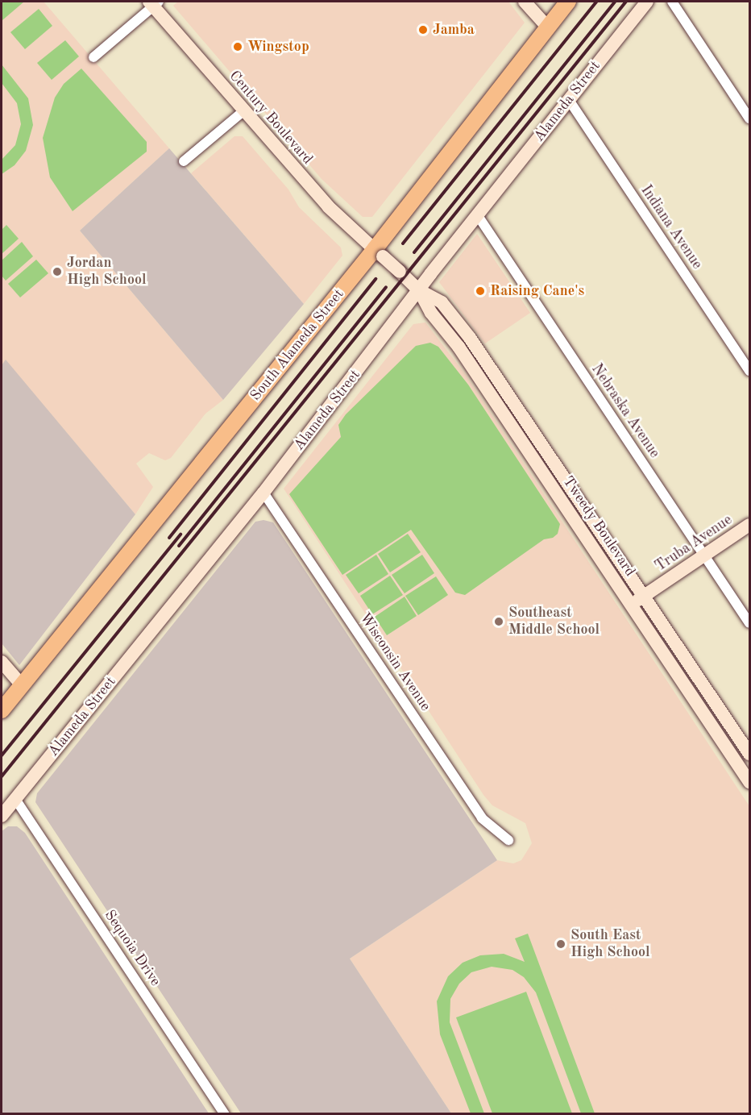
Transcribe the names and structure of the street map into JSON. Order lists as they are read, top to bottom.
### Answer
{
  "streets": {
    "main road": [
      "Alameda Street",
      "Century Boulevard",
      "South Alameda Street",
      "Tweedy Boulevard",
      "Truba Avenue"
    ],
    "street": [
      "Indiana Avenue",
      "Nebraska Avenue",
      "Wisconsin Avenue",
      "Sequoia Drive"
    ]
  },
  "crossings": [
    ["Alameda Street", "Indiana Avenue"],
    ["Alameda Street", "Nebraska Avenue"],
    ["Alameda Street", "Tweedy Boulevard"],
    ["Alameda Street", "Wisconsin Avenue"],
    ["Alameda Street", "Sequoia Drive"],
    ["Century Boulevard", "South Alameda Street"],
    ["Century Boulevard", "Tweedy Boulevard"],
    ["South Alameda Street", "Tweedy Boulevard"],
    ["Nebraska Avenue", "Truba Avenue"],
    ["Tweedy Boulevard", "Truba Avenue"]
  ],
  "places": [
    "Jamba",
    "Wingstop",
    "Jordan High School",
    "Raising Cane's",
    "Southeast Middle School",
    "South East High School"
  ]
}
